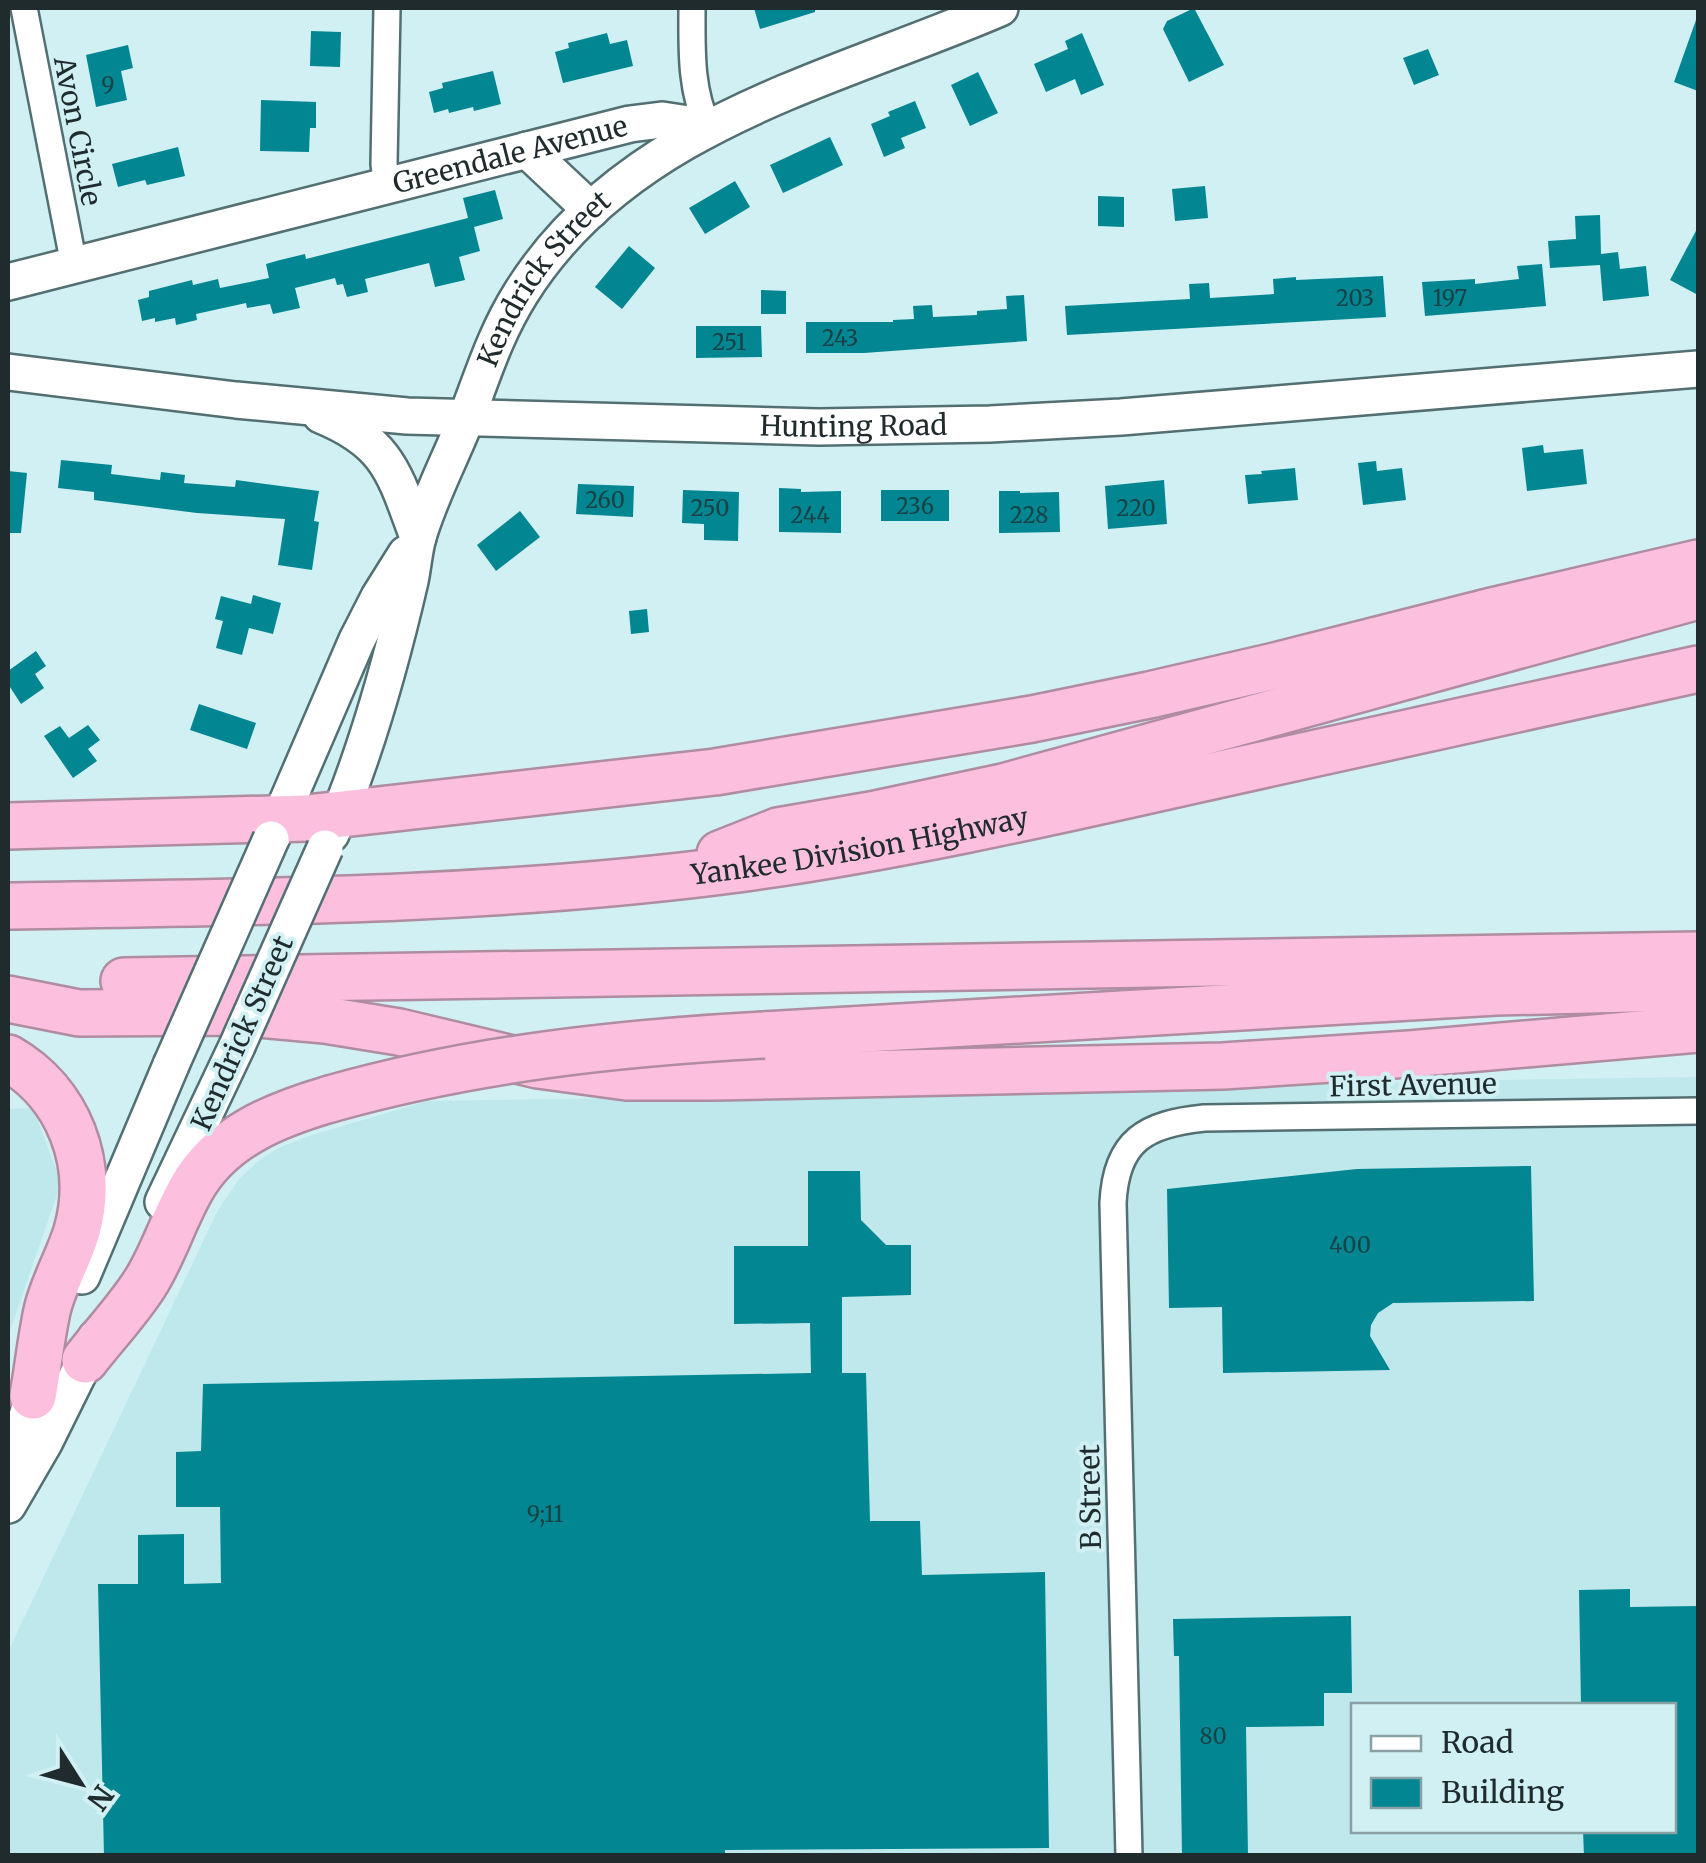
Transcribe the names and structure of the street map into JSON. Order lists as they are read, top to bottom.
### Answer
{
  "streets": {
    "highway": ["Yankee Division Highway"],
    "main road": ["Greendale Avenue", "Kendrick Street", "Hunting Road"],
    "street": ["Avon Circle", "First Avenue", "B Street"]
  },
  "crossings": [
    ["Avon Circle", "Greendale Avenue"],
    ["Greendale Avenue", "Kendrick Street"],
    ["Kendrick Street", "Hunting Road"],
    ["First Avenue", "B Street"]
  ],
  "house_numbers": [
    "9",
    "203",
    "197",
    "243",
    "251",
    "260",
    "236",
    "250",
    "220",
    "244",
    "228",
    "400",
    "9;11",
    "80"
  ],
  "legend": ["Road", "Building"],
  "north": "bottom right"
}
